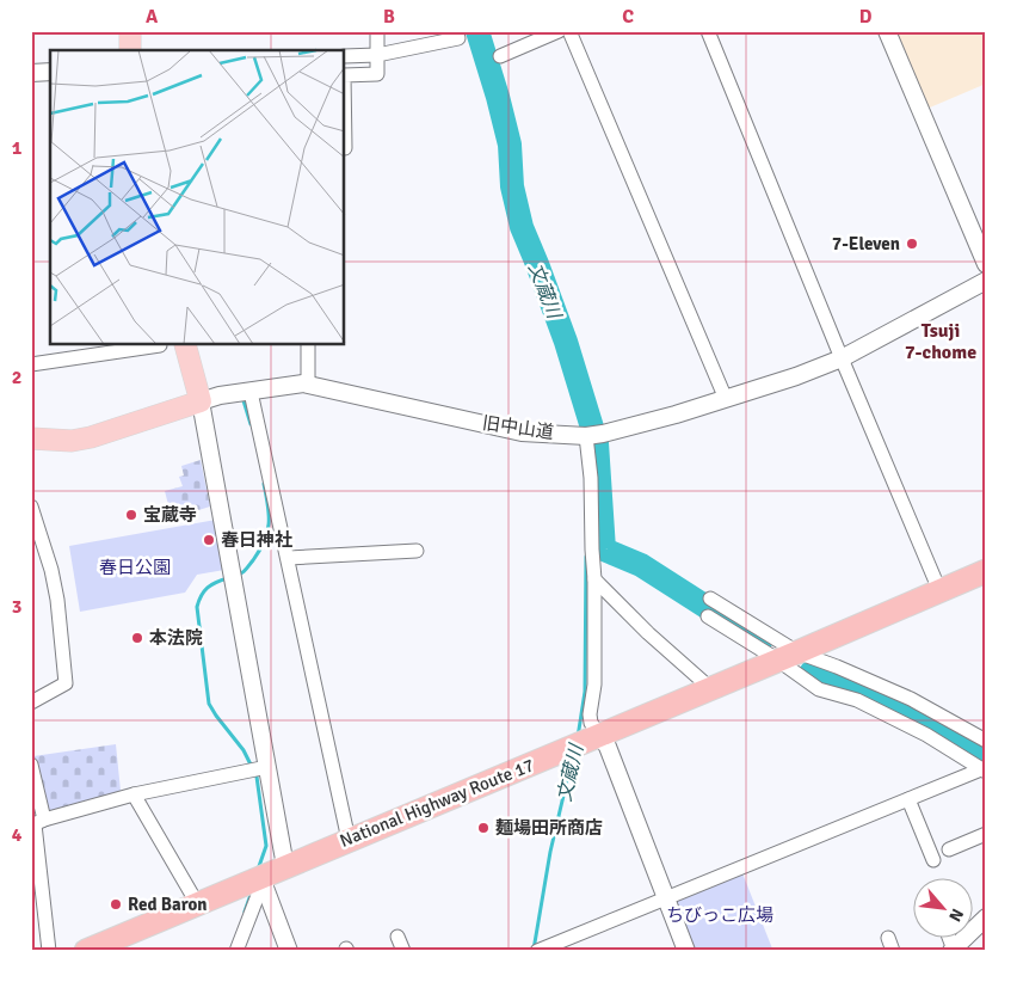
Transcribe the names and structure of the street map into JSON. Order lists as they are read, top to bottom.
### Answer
{
  "streets": {
    "highway": ["National Highway Route 17"],
    "main road": ["旧中山道"]
  },
  "districts": ["Tsuji 7-chome"],
  "water": ["文蔵川"],
  "parks": ["春日公園", "ちびっこ広場"],
  "places": [
    "7-Eleven",
    "宝蔵寺",
    "春日神社",
    "本法院",
    "麺場田所商店",
    "Red Baron"
  ],
  "north": "bottom right",
  "grid": {
    "columns": [
      "A",
      "B",
      "C",
      "D"
    ],
    "rows": [
      "1",
      "2",
      "3",
      "4"
    ]
  }
}
